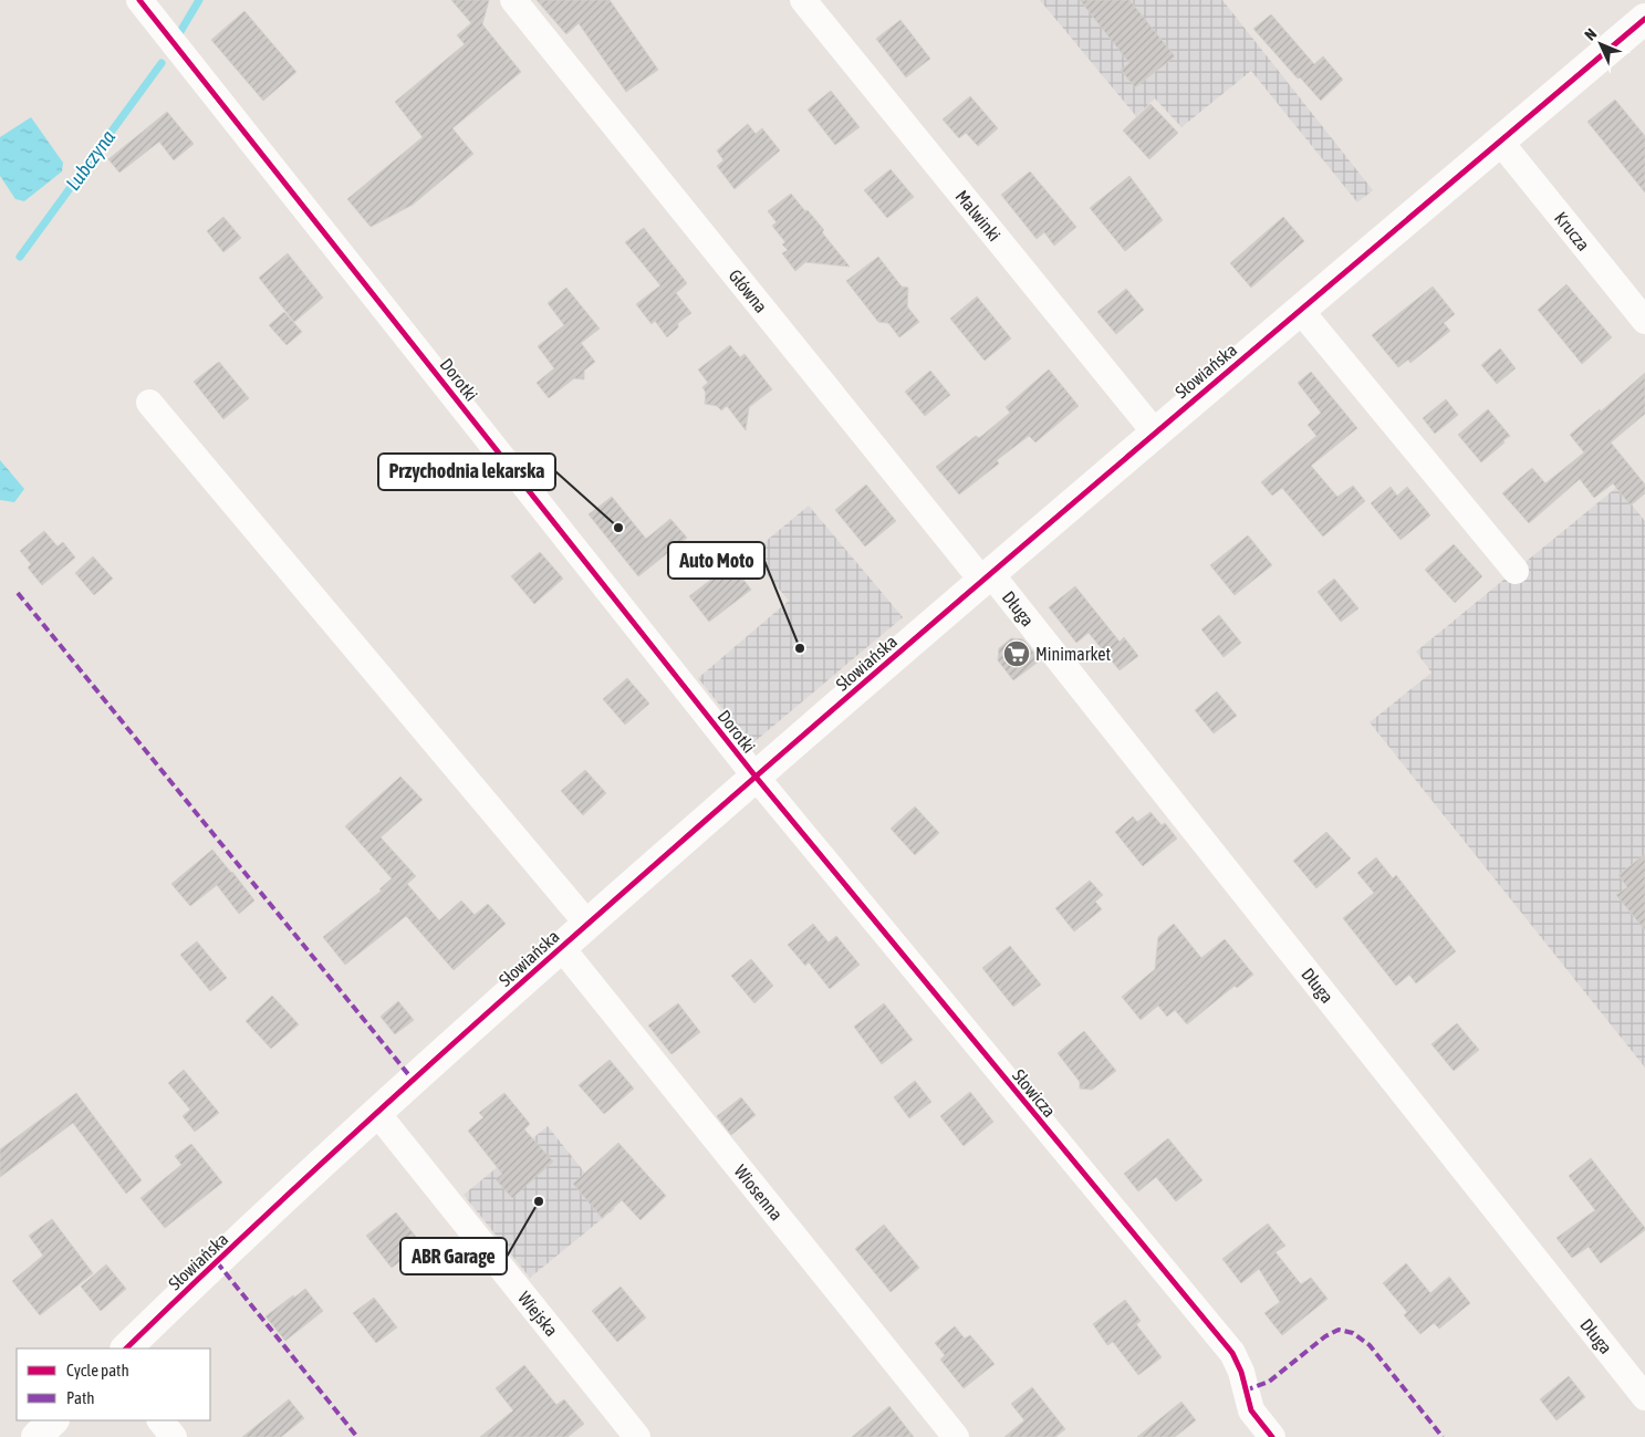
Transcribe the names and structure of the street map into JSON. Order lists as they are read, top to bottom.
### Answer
{
  "streets": {
    "street": [
      "Malwinki",
      "Krucza",
      "Główna",
      "Słowiańska",
      "Dorotki",
      "Długa",
      "Słowicza",
      "Wiosenna",
      "Wiejska"
    ]
  },
  "crossings": [
    ["Malwinki", "Słowiańska"],
    ["Krucza", "Słowiańska"],
    ["Główna", "Słowiańska"],
    ["Główna", "Długa"],
    ["Słowiańska", "Dorotki"],
    ["Słowiańska", "Długa"],
    ["Słowiańska", "Słowicza"],
    ["Słowiańska", "Wiosenna"],
    ["Słowiańska", "Wiejska"],
    ["Dorotki", "Słowicza"]
  ],
  "water": ["Lubczyna"],
  "places": {
    "other": ["Przychodnia lekarska", "Auto Moto", "ABR Garage"],
    "supermarket": ["Minimarket"]
  },
  "legend": ["Cycle path", "Path"],
  "north": "top left"
}
